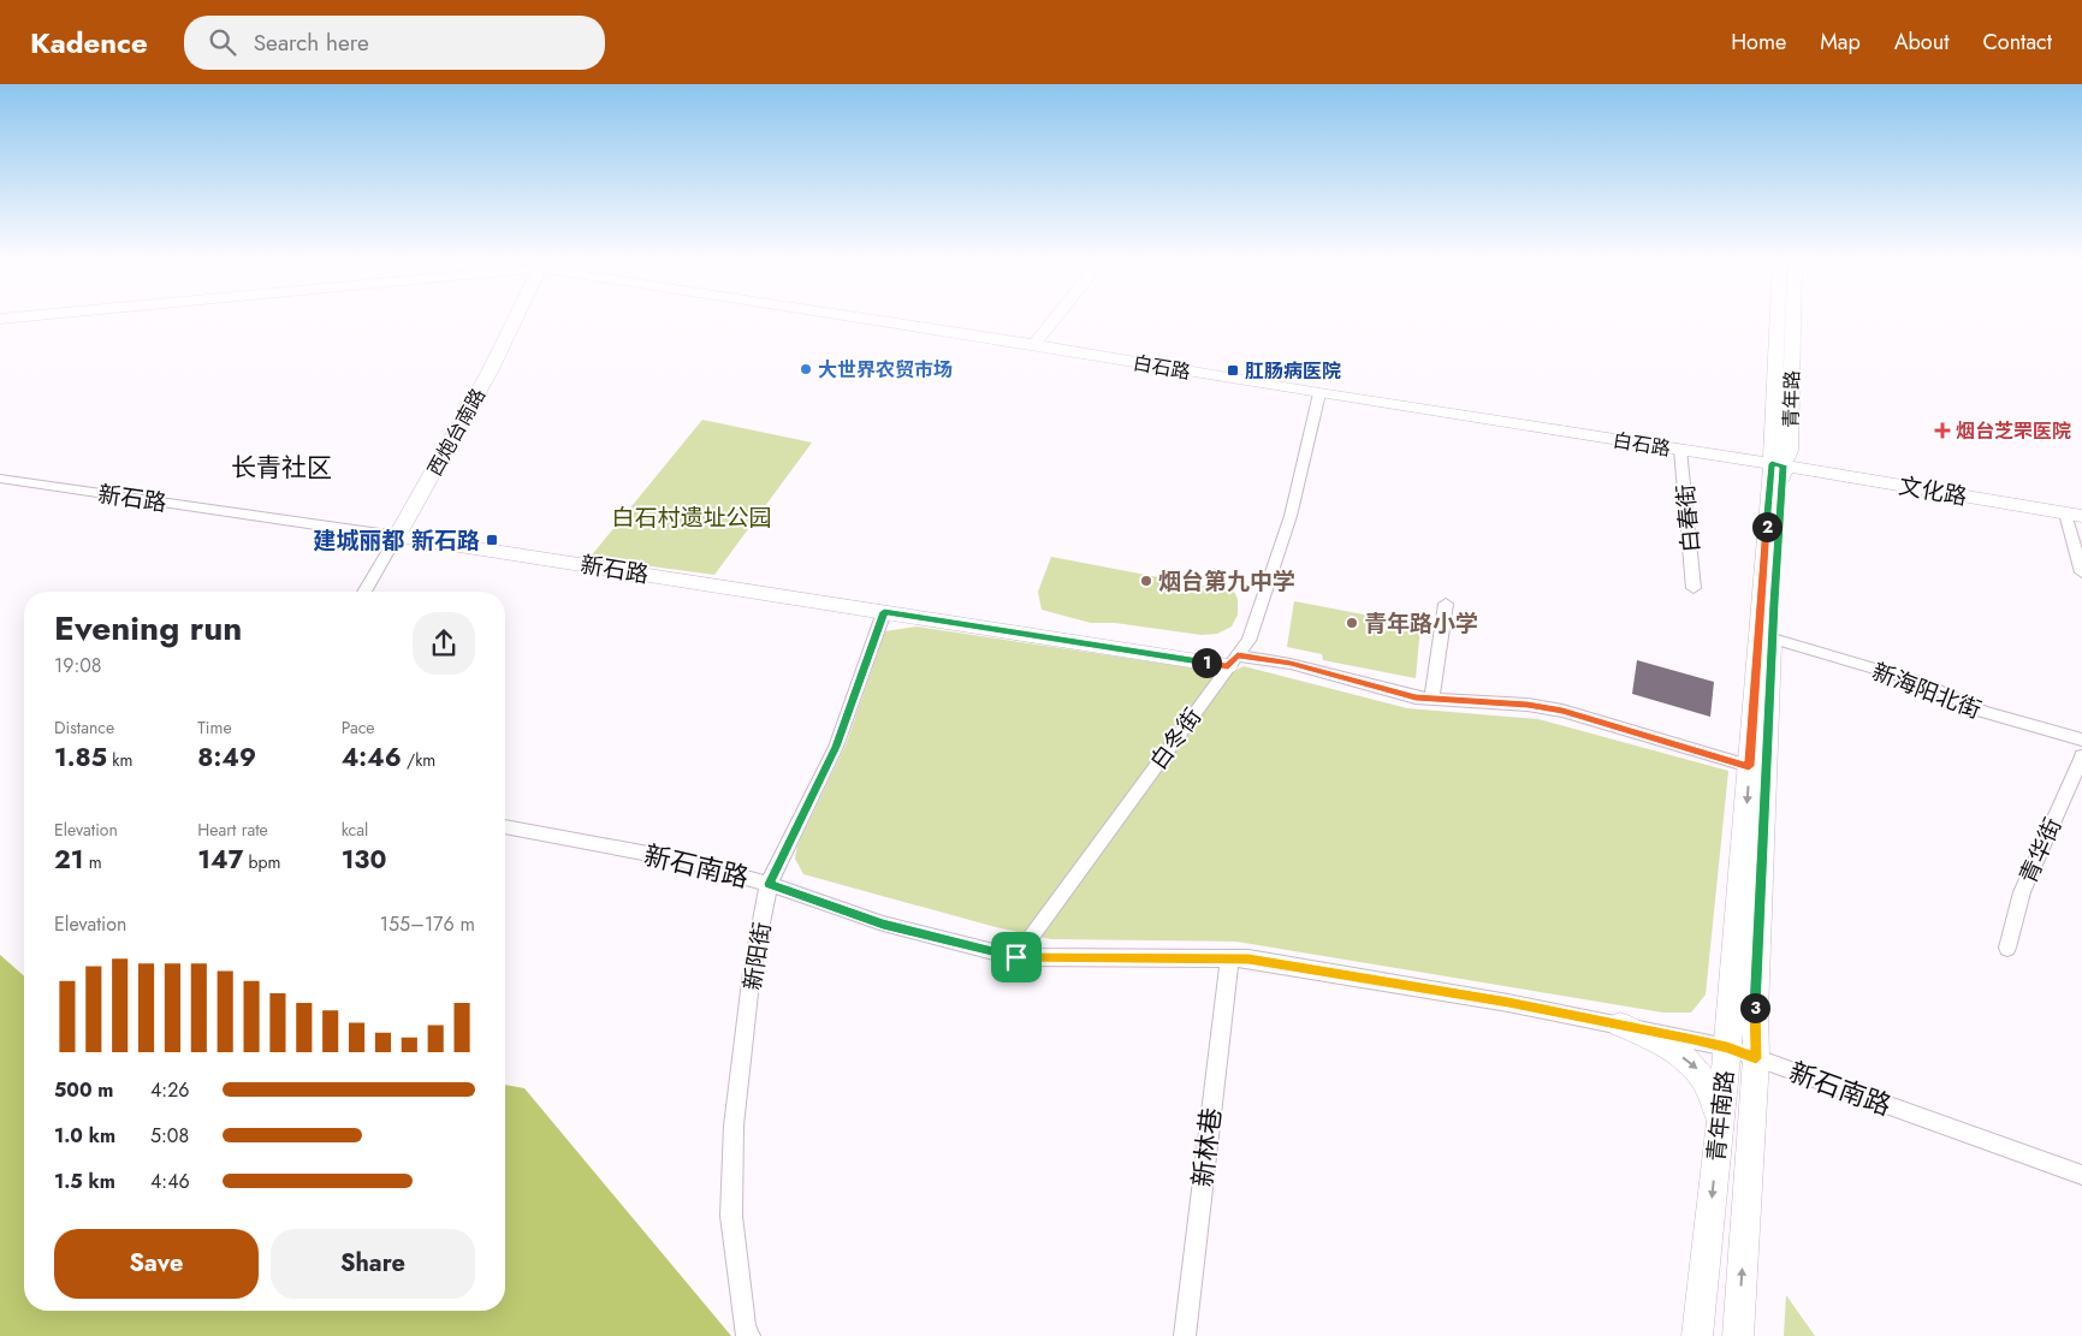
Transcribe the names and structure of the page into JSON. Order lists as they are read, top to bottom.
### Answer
{
  "streets": {
    "street": [
      "白石路",
      "青年路",
      "西炮台南路",
      "文化路",
      "新石路",
      "白春街",
      "新海阳北街",
      "白冬街",
      "青华街",
      "新石南路",
      "新阳街",
      "青年南路",
      "新林巷"
    ]
  },
  "crossings": [
    ["白石路", "青年路"],
    ["白石路", "文化路"],
    ["白石路", "白春街"],
    ["白石路", "白冬街"],
    ["白石路", "青年南路"],
    ["青年路", "文化路"],
    ["青年路", "青年南路"],
    ["西炮台南路", "新石路"],
    ["文化路", "青年南路"],
    ["新石路", "白冬街"],
    ["新石路", "新阳街"],
    ["新石路", "青年南路"],
    ["新海阳北街", "青年南路"],
    ["白冬街", "新石南路"],
    ["新石南路", "新阳街"],
    ["新石南路", "青年南路"],
    ["新石南路", "新林巷"]
  ],
  "districts": ["长青社区"],
  "parks": ["白石村遗址公园"],
  "places": {
    "other": ["大世界农贸市场", "烟台第九中学", "青年路小学"],
    "transit": ["肛肠病医院", "建城丽都 新石路"],
    "health": ["烟台芝罘医院"]
  },
  "page": {
    "header": "Kadence",
    "search": "Search here",
    "nav": [
      "Home",
      "Map",
      "About",
      "Contact"
    ],
    "pins": ["2", "1", "3"],
    "heading": ["Evening run", "19:08"],
    "stats": [
      ["Distance", "1.85 km"],
      ["Time", "8:49"],
      ["Pace", "4:46 /km"],
      ["Elevation", "21 m"],
      ["Heart rate", "147 bpm"],
      ["kcal", "130"]
    ],
    "chart": ["Elevation", "155–176 m"],
    "list": [
      {
        "name": "500 m",
        "note": "4:26"
      },
      {
        "name": "1.0 km",
        "note": "5:08"
      },
      {
        "name": "1.5 km",
        "note": "4:46"
      }
    ],
    "buttons": ["Save", "Share"]
  }
}
